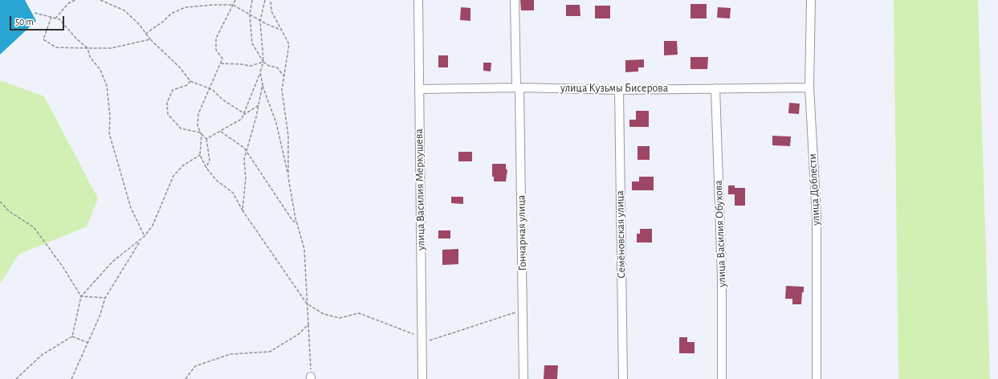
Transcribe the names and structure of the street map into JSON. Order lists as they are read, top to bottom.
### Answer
{
  "streets": {
    "street": [
      "улица Кузьмы Бисерова",
      "улица Василия Меркушева",
      "улица Доблести",
      "Гончарная улица",
      "улица Василия Обухова",
      "Семёновская улица"
    ]
  },
  "crossings": [
    ["улица Кузьмы Бисерова", "улица Василия Меркушева"],
    ["улица Кузьмы Бисерова", "улица Доблести"],
    ["улица Кузьмы Бисерова", "Гончарная улица"],
    ["улица Кузьмы Бисерова", "улица Василия Обухова"],
    ["улица Кузьмы Бисерова", "Семёновская улица"]
  ],
  "scale_bar": "50 m"
}
